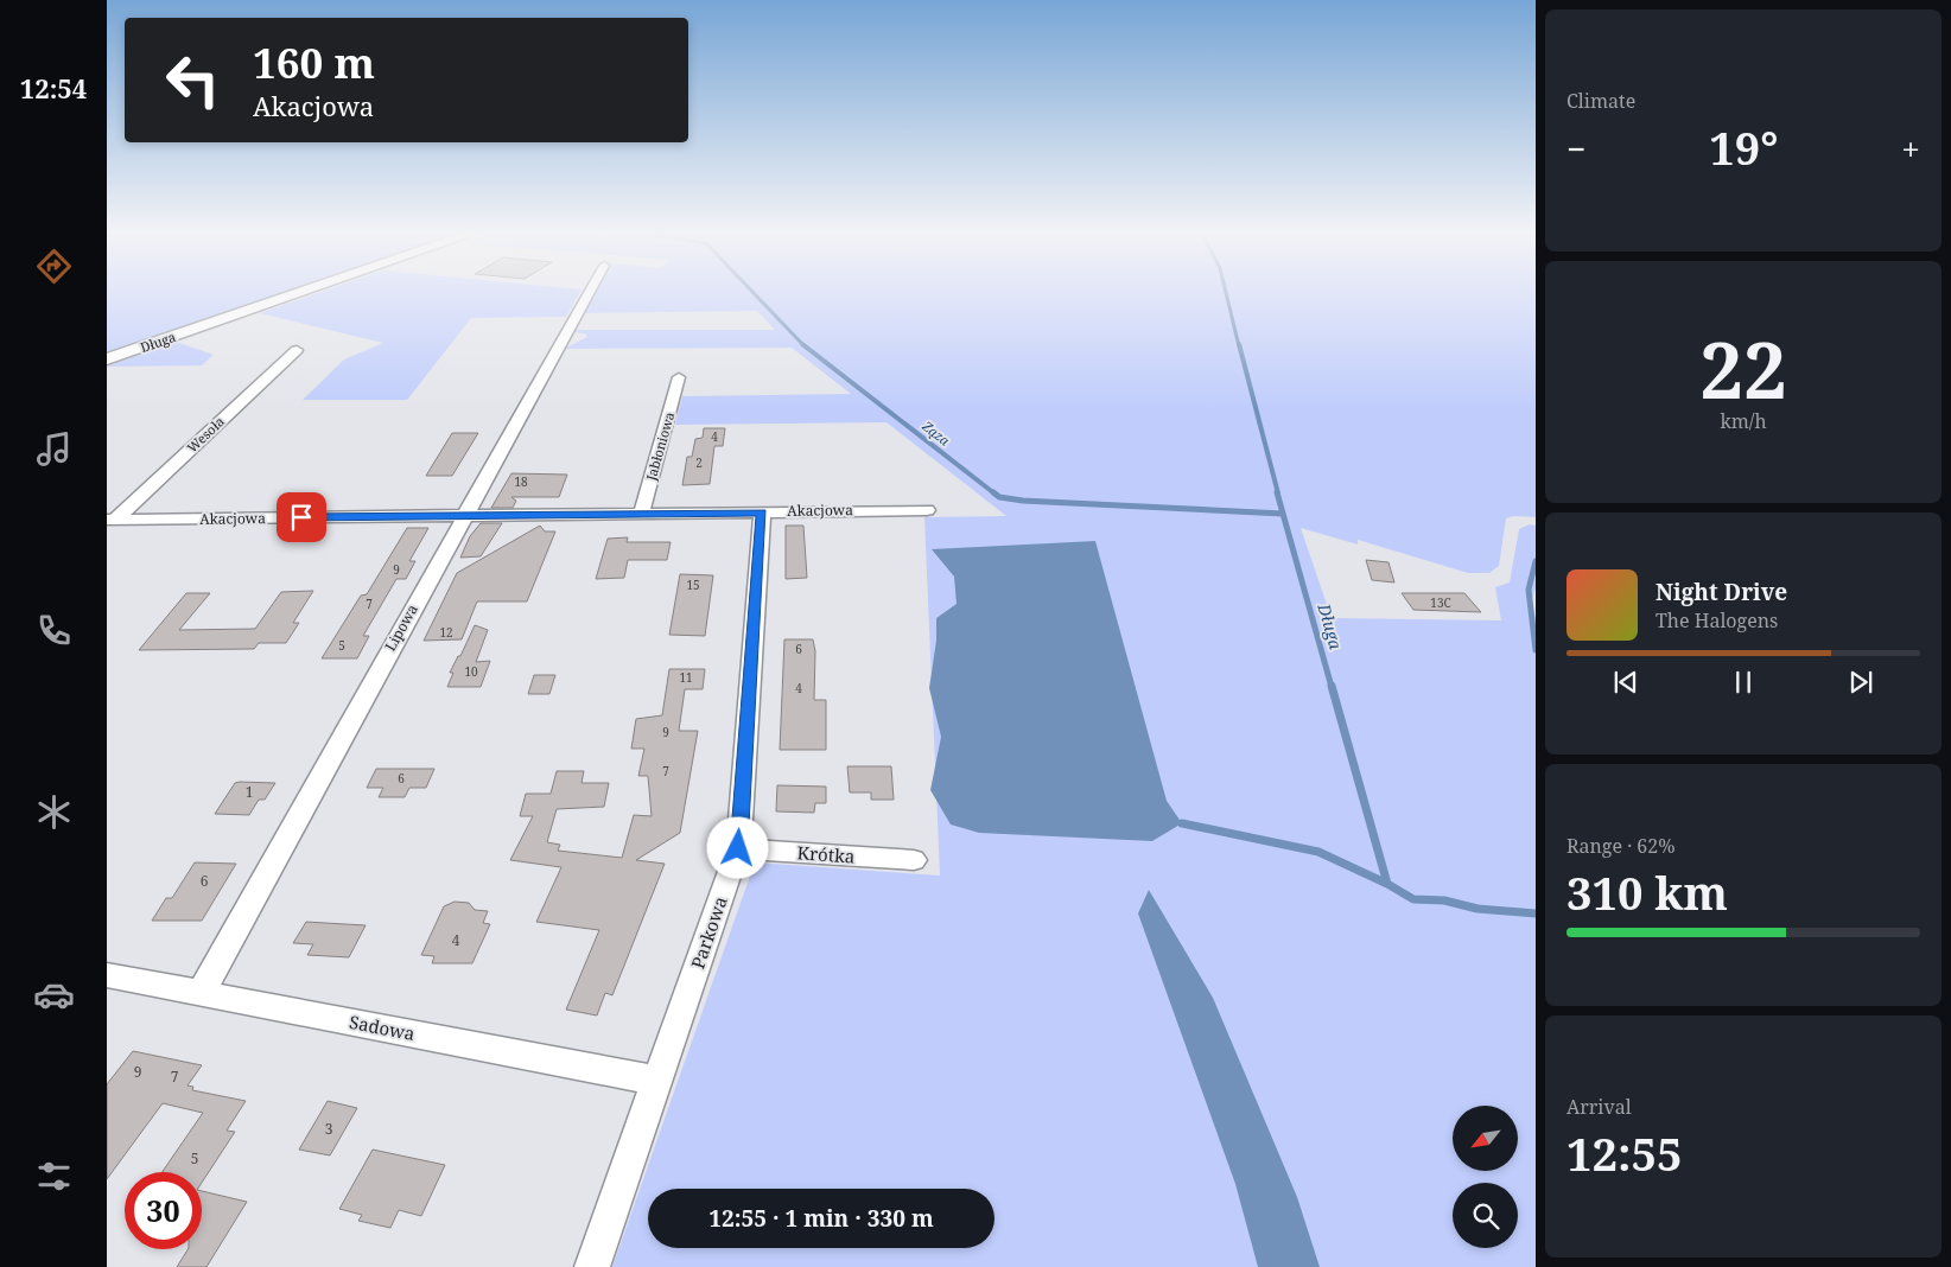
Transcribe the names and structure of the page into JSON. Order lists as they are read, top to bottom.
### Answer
{
  "streets": {
    "street": [
      "Długa",
      "Wesoła",
      "Jabłoniowa",
      "Akacjowa",
      "Lipowa",
      "Krótka",
      "Parkowa",
      "Sadowa"
    ]
  },
  "crossings": [
    ["Wesoła", "Akacjowa"],
    ["Jabłoniowa", "Akacjowa"],
    ["Akacjowa", "Lipowa"],
    ["Akacjowa", "Parkowa"],
    ["Lipowa", "Sadowa"],
    ["Krótka", "Parkowa"],
    ["Parkowa", "Sadowa"]
  ],
  "water": ["Ząza", "Długa"],
  "house_numbers": [
    "4",
    "2",
    "18",
    "9",
    "15",
    "13C",
    "7",
    "12",
    "5",
    "6",
    "10",
    "11",
    "4",
    "9",
    "7",
    "6",
    "1",
    "6",
    "4",
    "9",
    "7",
    "3",
    "5"
  ],
  "north": "bottom left",
  "page": {
    "tabs": "12:54",
    "tile": [
      "Climate",
      ["22", "km/h"],
      ["Range · 62%", "310 km"],
      ["Arrival", "12:55"]
    ],
    "turn": ["160 m", "Akacjowa"],
    "heat": ["−", "19°", "+"],
    "song": ["Night Drive", "The Halogens"],
    "limit": "30",
    "trip": "12:55 · 1 min · 330 m"
  }
}
